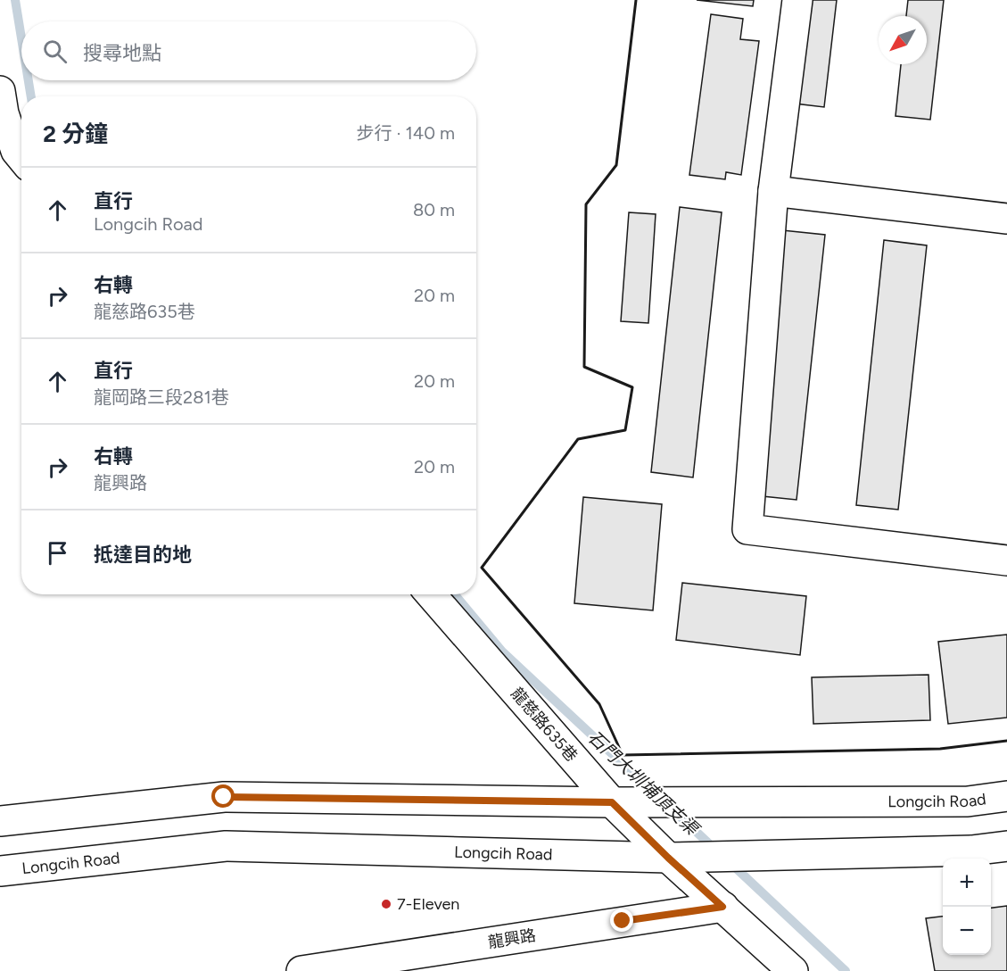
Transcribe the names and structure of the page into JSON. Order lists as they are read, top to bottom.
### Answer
{
  "streets": {
    "street": ["龍慈路635巷", "Longcih Road", "龍興路"]
  },
  "crossings": [
    ["龍慈路635巷", "Longcih Road"],
    ["龍慈路635巷", "龍興路"]
  ],
  "water": ["石門大圳埔頂支渠"],
  "places": ["7-Eleven"],
  "north": "bottom left",
  "page": {
    "search": "搜尋地點",
    "heading": ["2 分鐘", "步行 · 140 m"],
    "list": [
      ["直行", "Longcih Road", "80 m"],
      ["右轉", "龍慈路635巷", "20 m"],
      ["直行", "龍岡路三段281巷", "20 m"],
      ["右轉", "龍興路", "20 m"],
      "抵達目的地"
    ],
    "map_buttons": ["+", "−"]
  }
}
